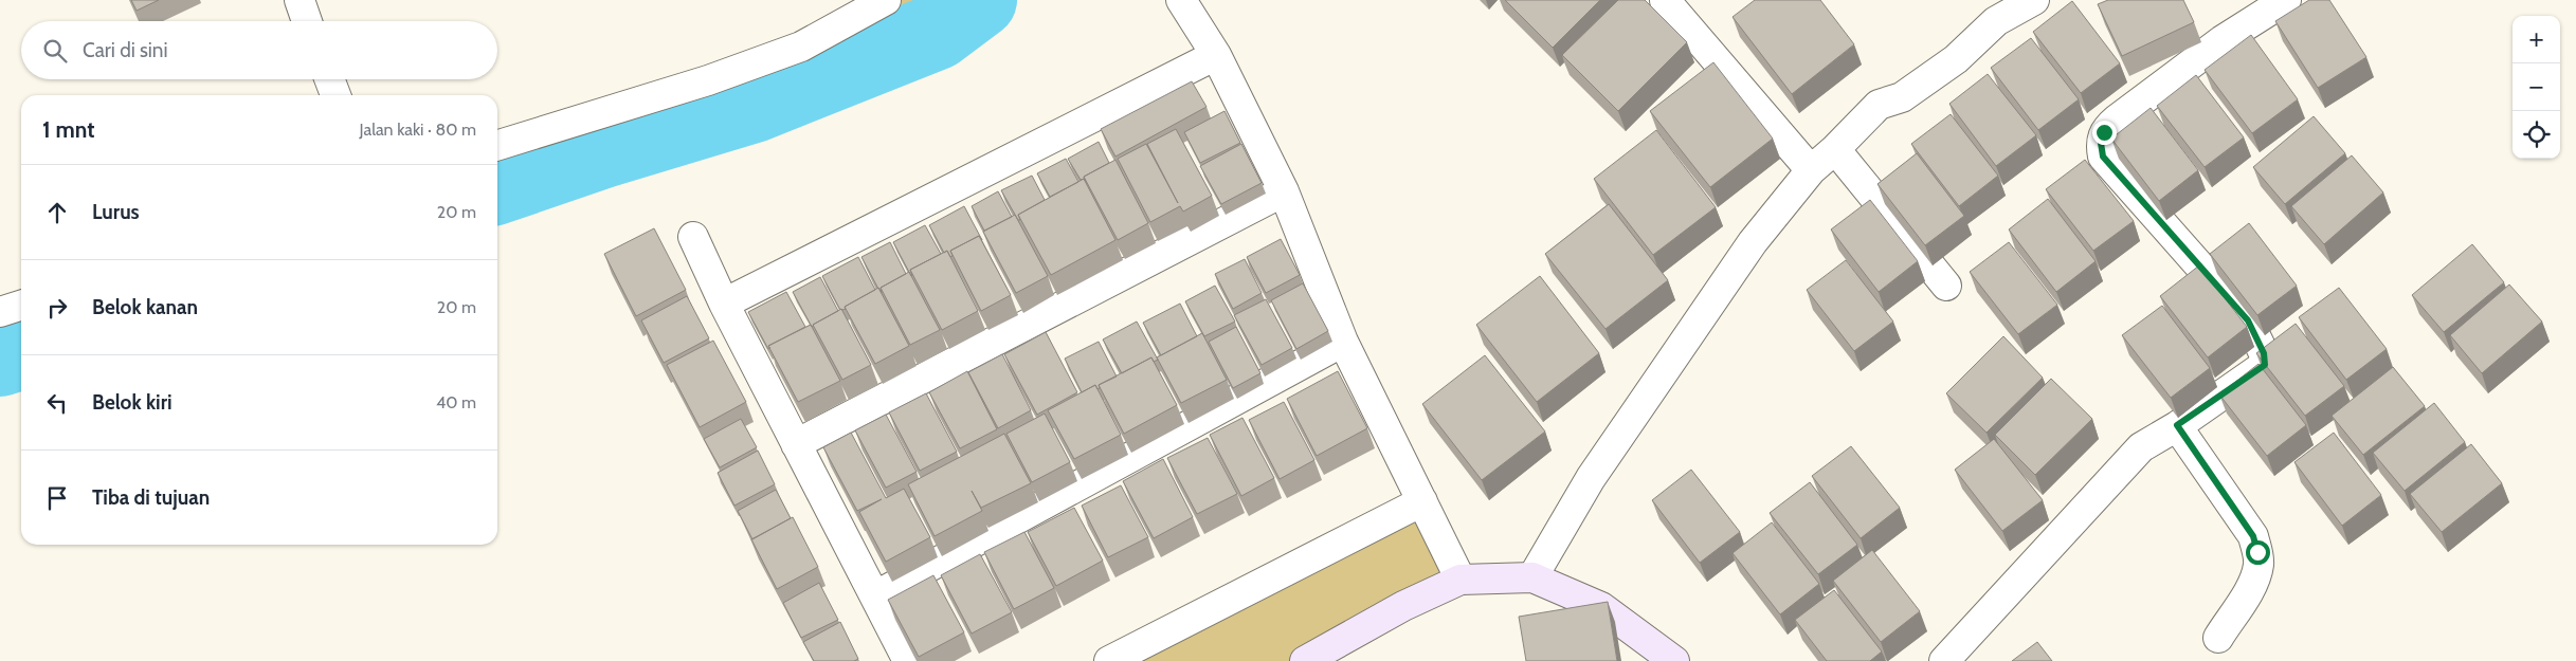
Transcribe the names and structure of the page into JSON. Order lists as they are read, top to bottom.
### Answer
{
  "page": {
    "map_buttons": ["+", "−"],
    "search": "Cari di sini",
    "heading": ["1 mnt", "Jalan kaki · 80 m"],
    "list": [
      ["Lurus", "20 m"],
      ["Belok kanan", "20 m"],
      ["Belok kiri", "40 m"],
      "Tiba di tujuan"
    ]
  }
}
